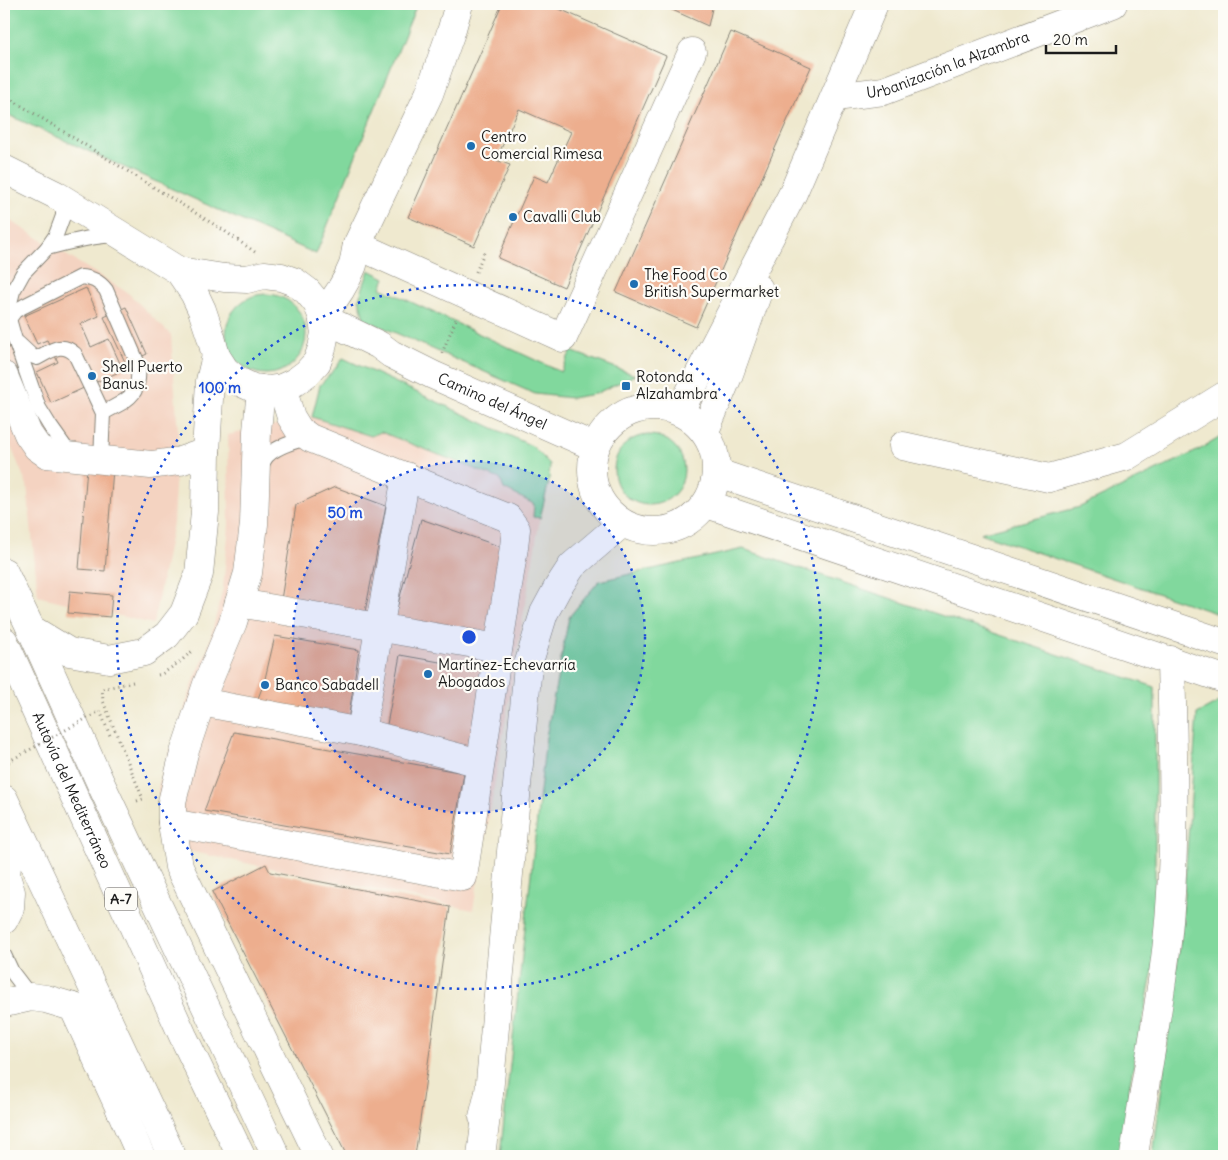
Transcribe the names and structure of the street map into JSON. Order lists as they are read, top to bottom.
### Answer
{
  "streets": {
    "main road": [
      "Urbanización la Alzambra",
      "Camino del Ángel",
      "Autovía del Mediterráneo",
      "A-7"
    ]
  },
  "places": {
    "other": [
      "Centro Comercial Rimesa",
      "Cavalli Club",
      "The Food Co British Supermarket",
      "Shell Puerto Banus.",
      "Martínez-Echevarría Abogados",
      "Banco Sabadell"
    ],
    "transit": ["Rotonda Alzahambra"]
  },
  "scale_bar": "20 m",
  "rings": ["100 m", "50 m"]
}
